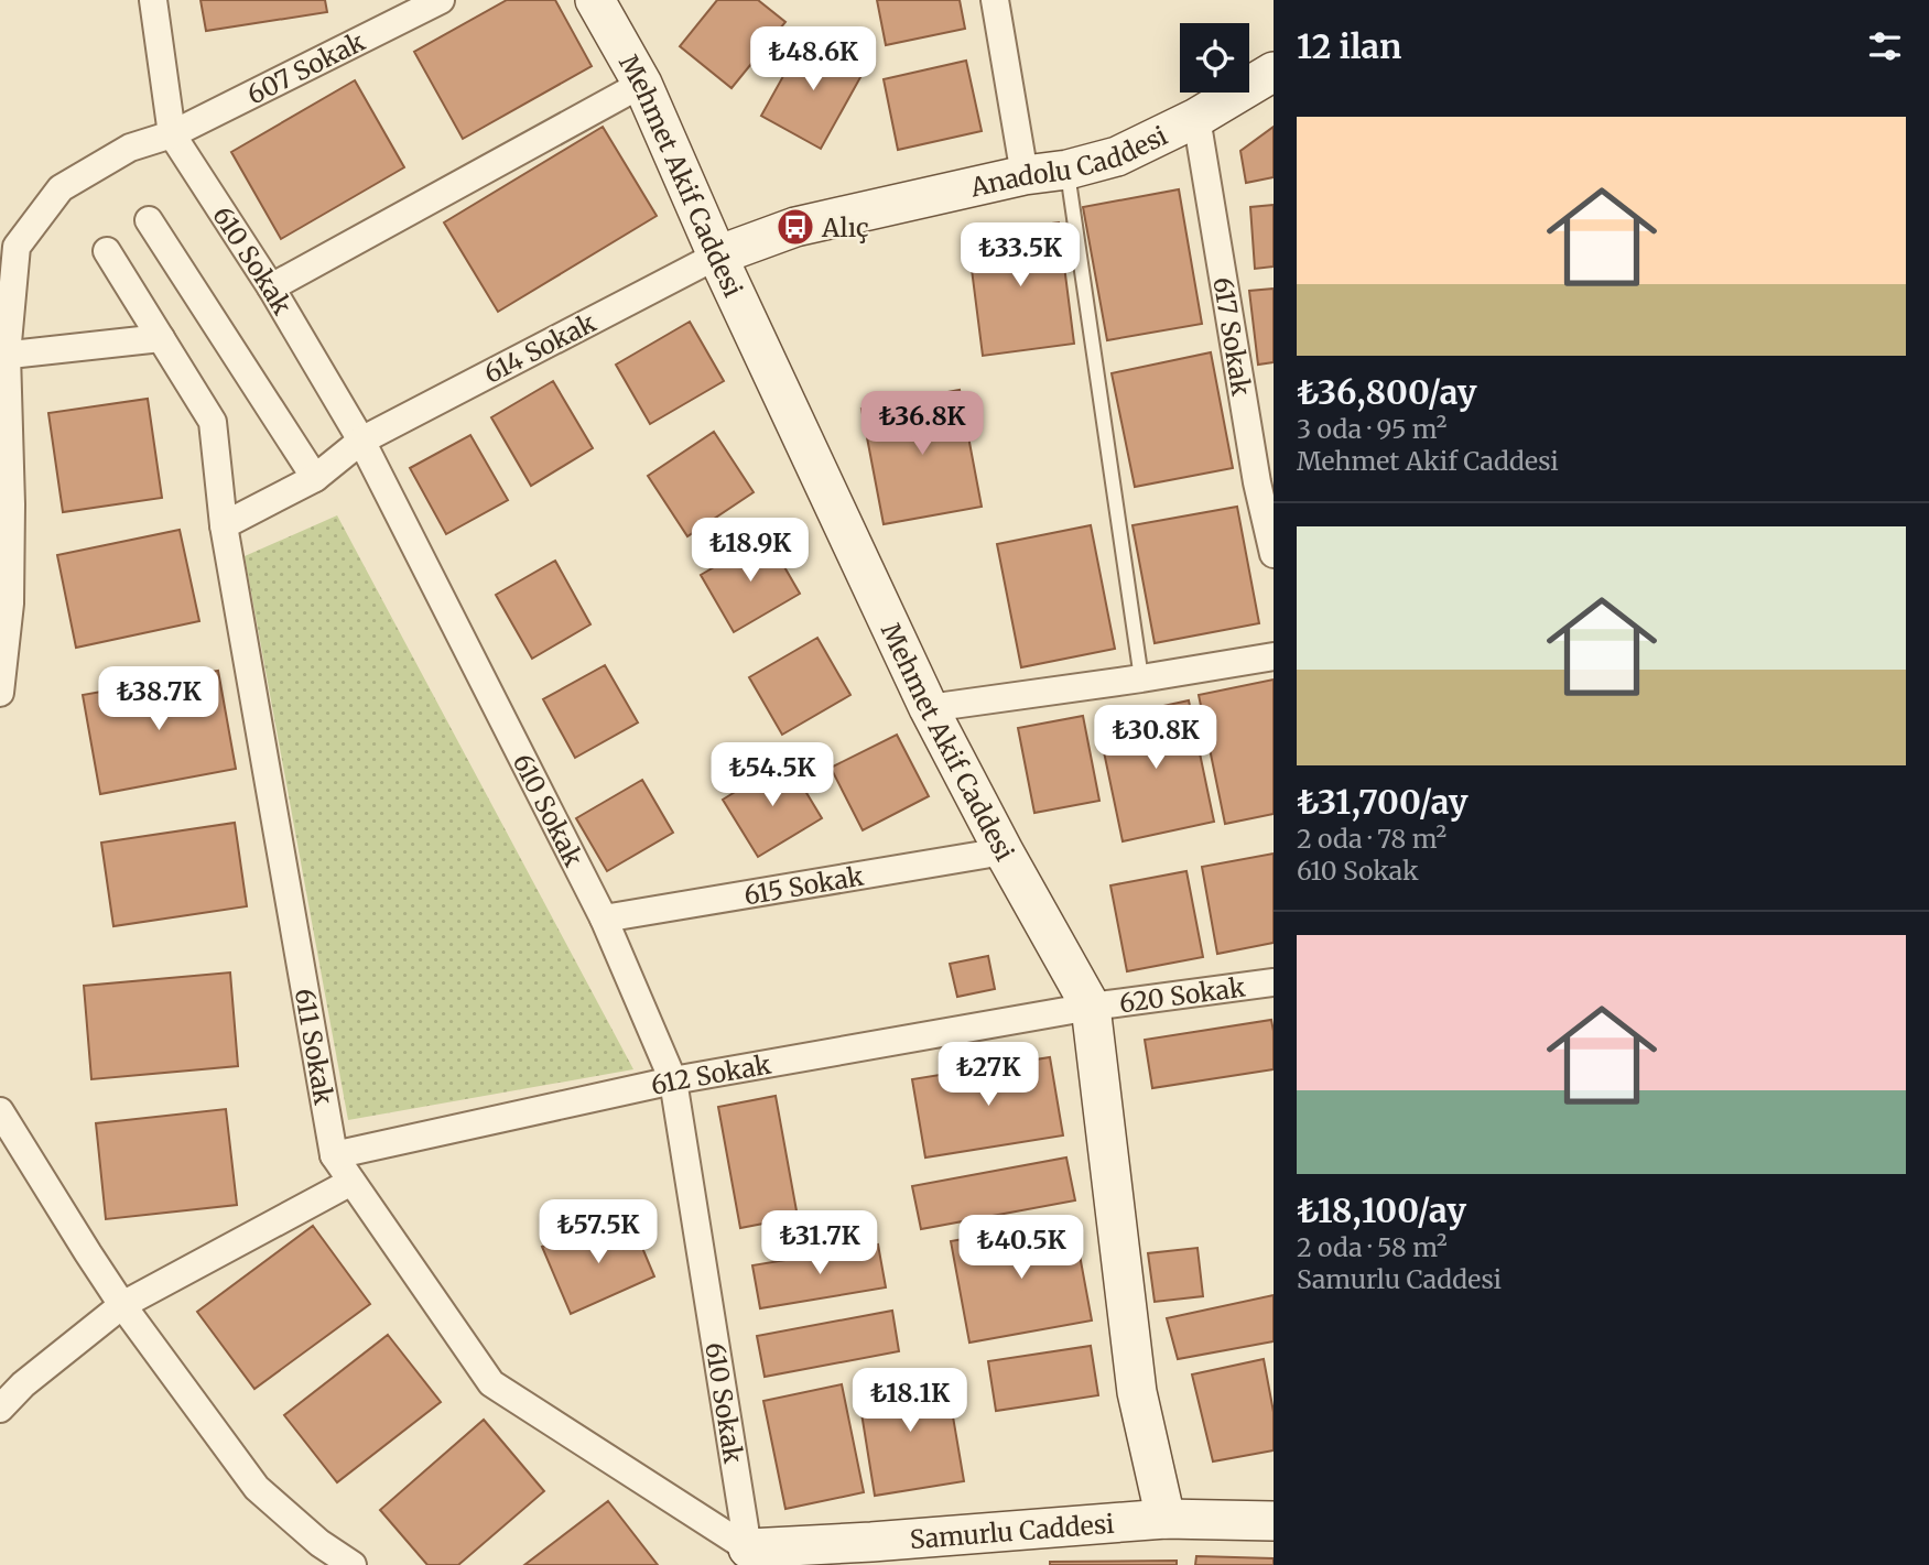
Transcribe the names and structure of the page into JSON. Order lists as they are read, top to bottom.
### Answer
{
  "streets": {
    "street": [
      "607 Sokak",
      "Anadolu Caddesi",
      "Mehmet Akif Caddesi",
      "610 Sokak",
      "617 Sokak",
      "614 Sokak",
      "615 Sokak",
      "620 Sokak",
      "611 Sokak",
      "612 Sokak",
      "Samurlu Caddesi"
    ]
  },
  "crossings": [
    ["607 Sokak", "610 Sokak"],
    ["Anadolu Caddesi", "Mehmet Akif Caddesi"],
    ["Anadolu Caddesi", "617 Sokak"],
    ["Anadolu Caddesi", "614 Sokak"],
    ["Mehmet Akif Caddesi", "614 Sokak"],
    ["Mehmet Akif Caddesi", "615 Sokak"],
    ["Mehmet Akif Caddesi", "620 Sokak"],
    ["Mehmet Akif Caddesi", "612 Sokak"],
    ["Mehmet Akif Caddesi", "Samurlu Caddesi"],
    ["610 Sokak", "614 Sokak"],
    ["610 Sokak", "615 Sokak"],
    ["610 Sokak", "611 Sokak"],
    ["610 Sokak", "612 Sokak"],
    ["610 Sokak", "Samurlu Caddesi"],
    ["620 Sokak", "612 Sokak"],
    ["611 Sokak", "612 Sokak"],
    ["611 Sokak", "Samurlu Caddesi"]
  ],
  "places": {
    "bus stop": ["Alıç"]
  },
  "page": {
    "heading": "12 ilan",
    "price": [
      "₺48.6K",
      "₺33.5K",
      "₺36.8K",
      "₺18.9K",
      "₺38.7K",
      "₺30.8K",
      "₺54.5K",
      "₺27K",
      "₺57.5K",
      "₺31.7K",
      "₺40.5K",
      "₺18.1K"
    ],
    "list": [
      {
        "name": "₺36,800/ay",
        "note": "3 oda · 95 m² · Mehmet Akif Caddesi"
      },
      {
        "name": "₺31,700/ay",
        "note": "2 oda · 78 m² · 610 Sokak"
      },
      {
        "name": "₺18,100/ay",
        "note": "2 oda · 58 m² · Samurlu Caddesi"
      }
    ]
  }
}
